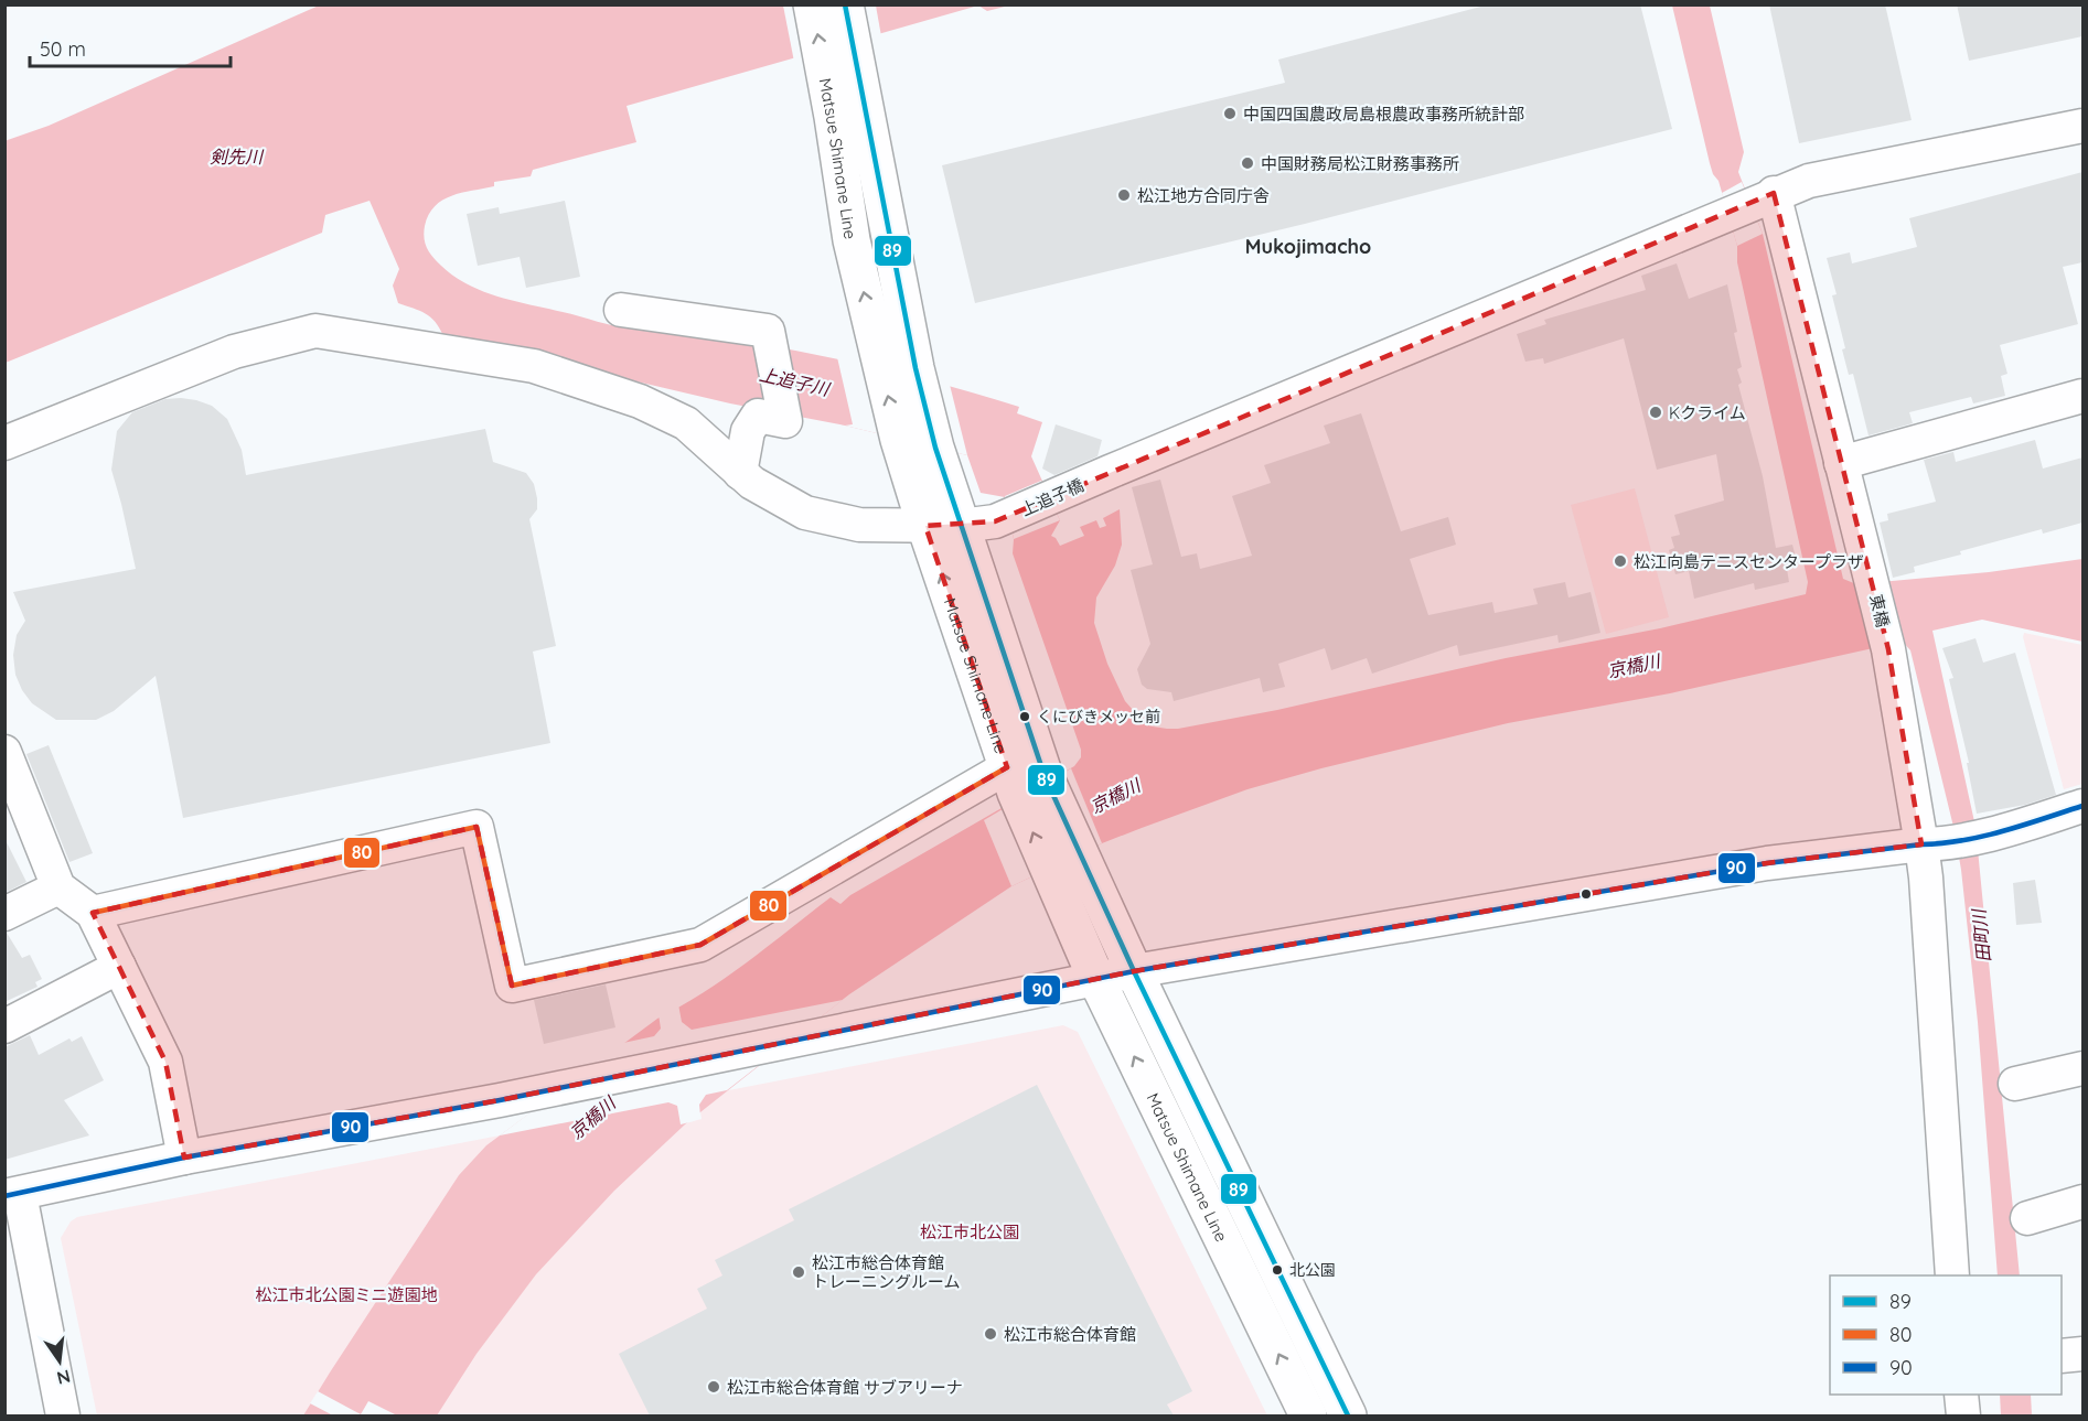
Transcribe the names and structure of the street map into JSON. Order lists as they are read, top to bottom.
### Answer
{
  "streets": {
    "main road": ["Matsue Shimane Line"],
    "street": ["上追子橋", "東橋"]
  },
  "crossings": [
    ["Matsue Shimane Line", "上追子橋"],
    ["上追子橋", "東橋"]
  ],
  "districts": ["Mukojimacho"],
  "water": [
    "剣先川",
    "上追子川",
    "京橋川",
    "田町川"
  ],
  "parks": ["松江市北公園", "松江市北公園ミニ遊園地"],
  "places": [
    "中国四国農政局島根農政事務所統計部",
    "中国財務局松江財務事務所",
    "松江地方合同庁舎",
    "Kクライム",
    "松江向島テニスセンタープラザ",
    "くにびきメッセ前",
    "北公園",
    "松江市総合体育館 トレーニングルーム",
    "松江市総合体育館",
    "松江市総合体育館 サブアリーナ"
  ],
  "lines": ["transit line 89", "transit line 80", "transit line 90"],
  "legend": ["89", "80", "90"],
  "scale_bar": "50 m",
  "north": "bottom"
}
